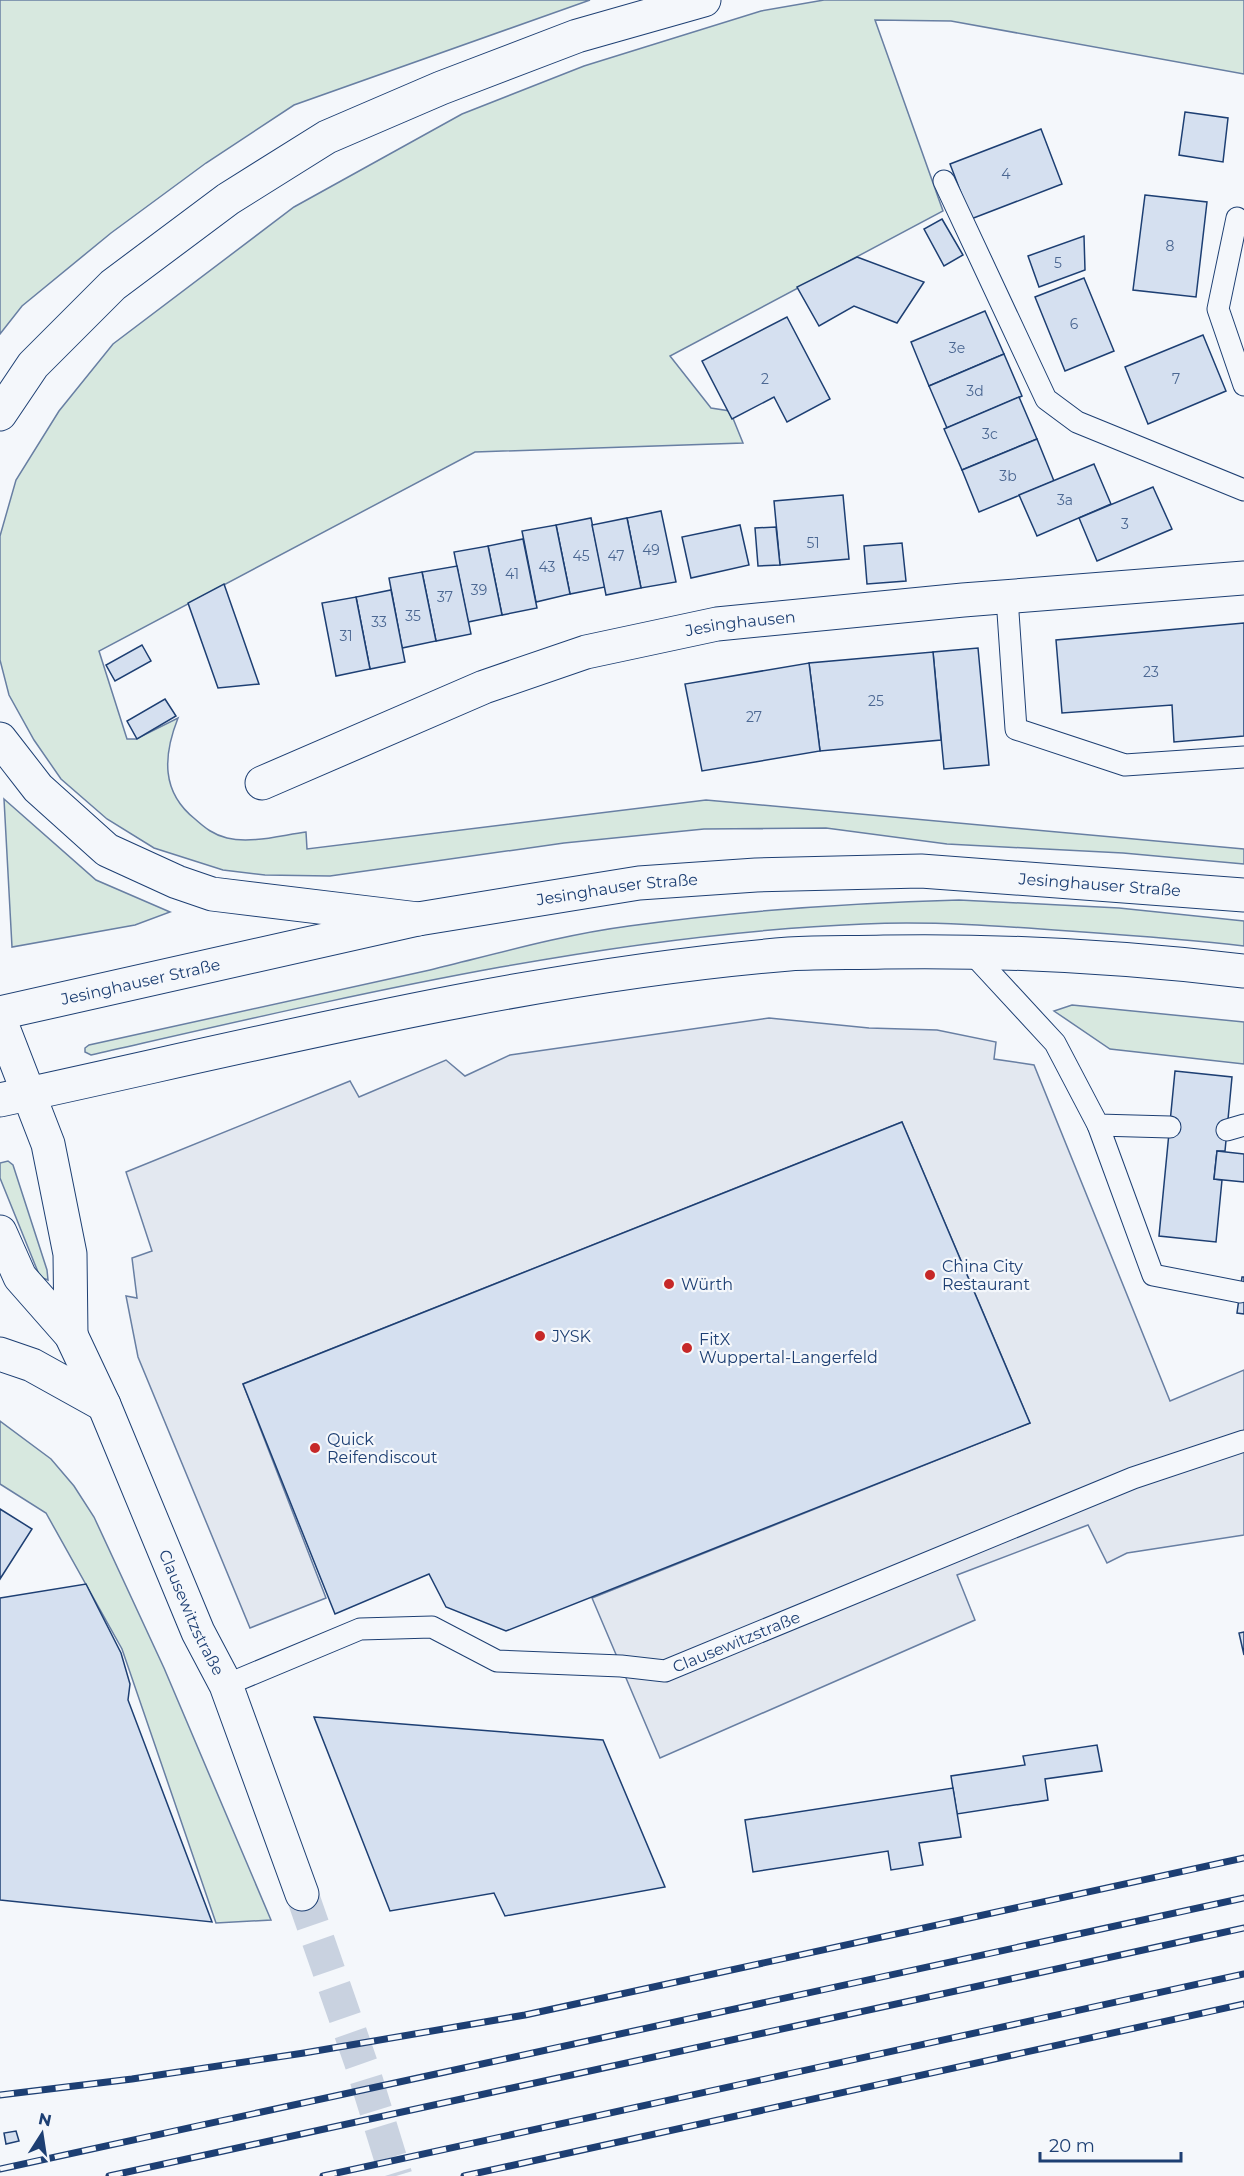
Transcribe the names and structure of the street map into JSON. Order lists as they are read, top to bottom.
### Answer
{
  "streets": {
    "main road": ["Jesinghausen", "Jesinghauser Straße", "Clausewitzstraße"]
  },
  "places": [
    "China City Restaurant",
    "Würth",
    "JYSK",
    "FitX Wuppertal-Langerfeld",
    "Quick Reifendiscout"
  ],
  "house_numbers": [
    "4",
    "8",
    "5",
    "6",
    "3e",
    "2",
    "7",
    "3d",
    "3c",
    "3b",
    "3a",
    "3",
    "51",
    "49",
    "45",
    "47",
    "43",
    "41",
    "39",
    "37",
    "35",
    "33",
    "31",
    "23",
    "25",
    "27"
  ],
  "scale_bar": "20 m",
  "north": "top"
}
